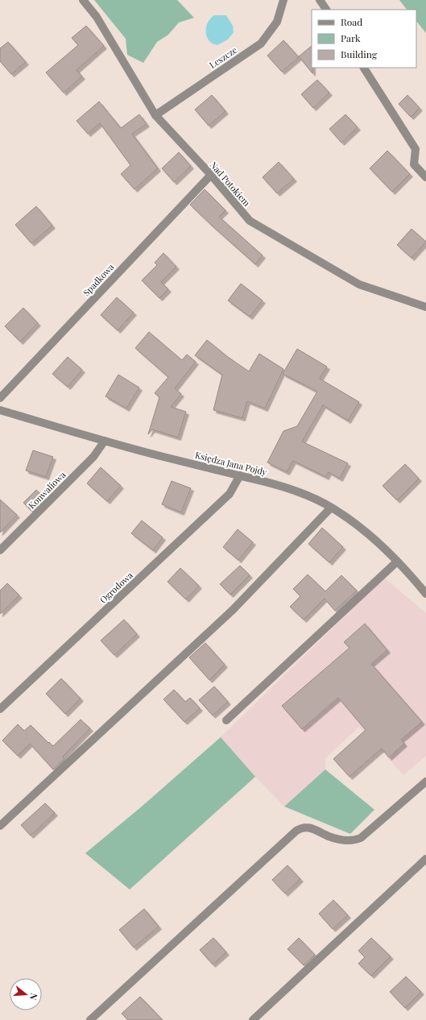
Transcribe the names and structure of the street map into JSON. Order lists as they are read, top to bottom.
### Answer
{
  "streets": {
    "street": [
      "Leszcze",
      "Nad Potokiem",
      "Spadkowa",
      "Księdza Jana Pojdy",
      "Konwaliowa",
      "Ogrodowa"
    ]
  },
  "crossings": [
    ["Leszcze", "Nad Potokiem"],
    ["Nad Potokiem", "Spadkowa"],
    ["Księdza Jana Pojdy", "Konwaliowa"],
    ["Księdza Jana Pojdy", "Ogrodowa"]
  ],
  "legend": ["Road", "Park", "Building"],
  "north": "right"
}
